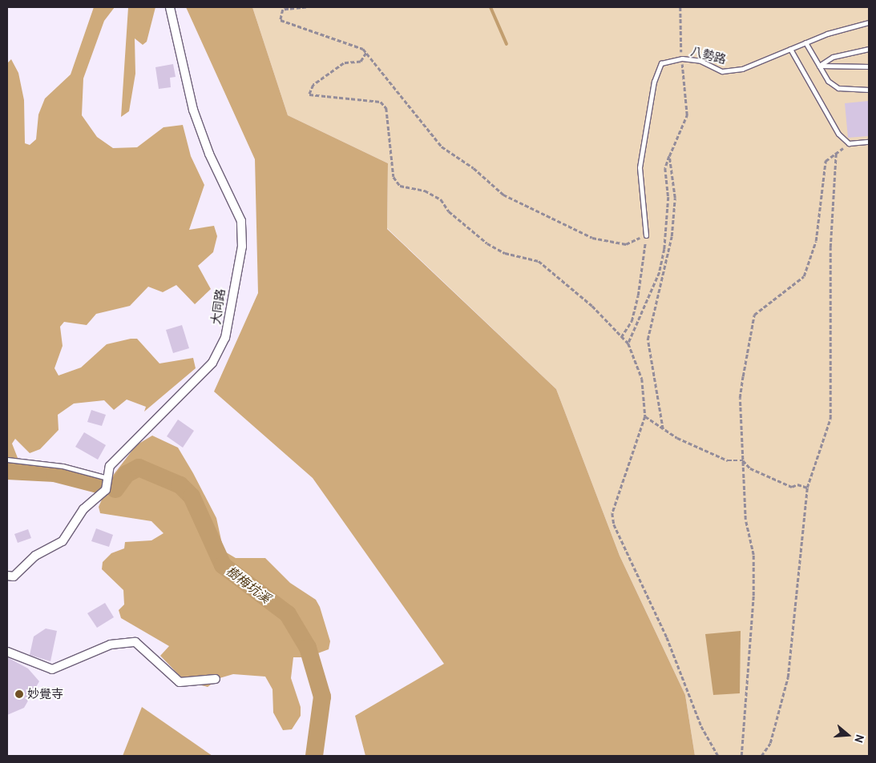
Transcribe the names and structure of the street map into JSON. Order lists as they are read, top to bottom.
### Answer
{
  "streets": {
    "street": ["大同路"],
    "lane": ["八勢路"]
  },
  "water": ["樹梅坑溪"],
  "places": ["妙覺寺"],
  "north": "right"
}
